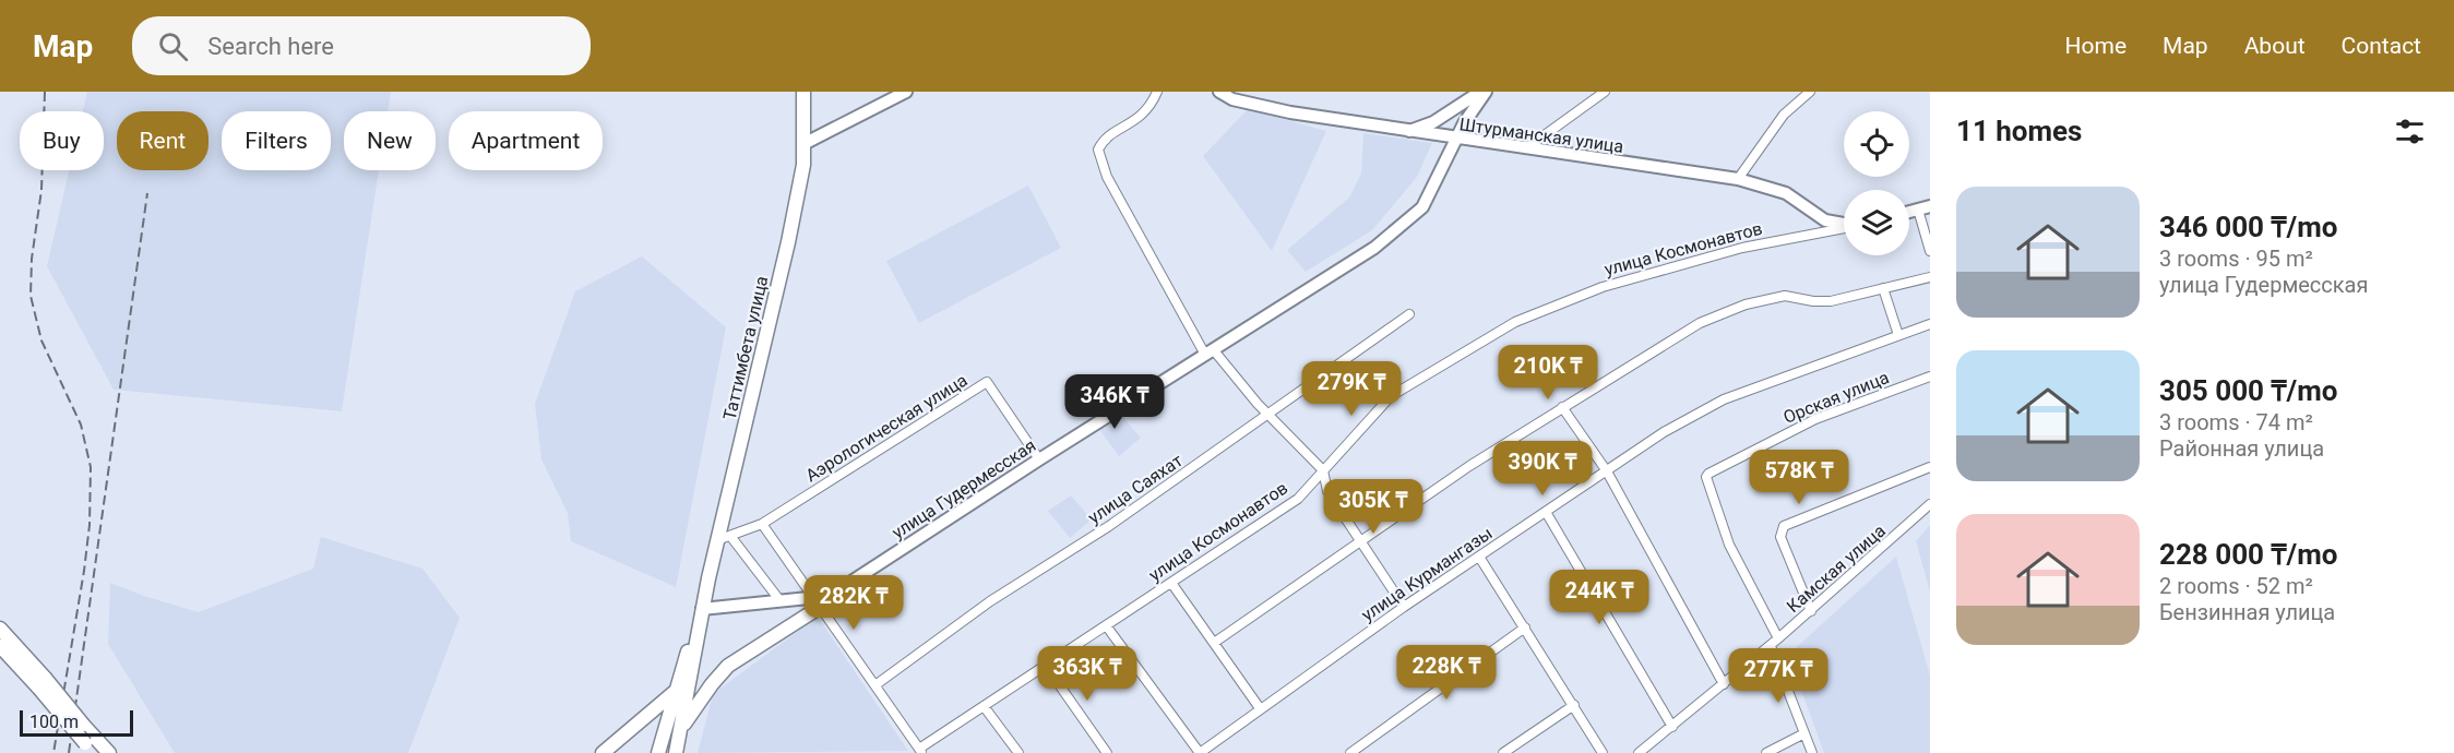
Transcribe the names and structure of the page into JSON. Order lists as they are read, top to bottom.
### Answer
{
  "streets": {
    "main road": ["Штурманская улица", "Таттимбета улица", "улица Гудермесская"],
    "street": [
      "улица Космонавтов",
      "Орская улица",
      "Аэрологическая улица",
      "улица Саяхат",
      "Камская улица",
      "улица Курмангазы"
    ]
  },
  "crossings": [
    ["Штурманская улица", "улица Гудермесская"],
    ["Таттимбета улица", "Аэрологическая улица"],
    ["Орская улица", "Камская улица"],
    ["Аэрологическая улица", "улица Гудермесская"]
  ],
  "scale_bar": "100 m",
  "page": {
    "header": "Map",
    "search": "Search here",
    "nav": [
      "Home",
      "Map",
      "About",
      "Contact"
    ],
    "heading": "11 homes",
    "chip": [
      "Buy",
      "Rent",
      "Filters",
      "New",
      "Apartment"
    ],
    "list": [
      {
        "name": "346 000 ₸/mo",
        "note": "3 rooms · 95 m² · улица Гудермесская"
      },
      {
        "name": "305 000 ₸/mo",
        "note": "3 rooms · 74 m² · Районная улица"
      },
      {
        "name": "228 000 ₸/mo",
        "note": "2 rooms · 52 m² · Бензинная улица"
      }
    ],
    "price": [
      "210K ₸",
      "279K ₸",
      "346K ₸",
      "390K ₸",
      "578K ₸",
      "305K ₸",
      "244K ₸",
      "282K ₸",
      "228K ₸",
      "363K ₸",
      "277K ₸"
    ],
    "scale": "100 m"
  }
}
